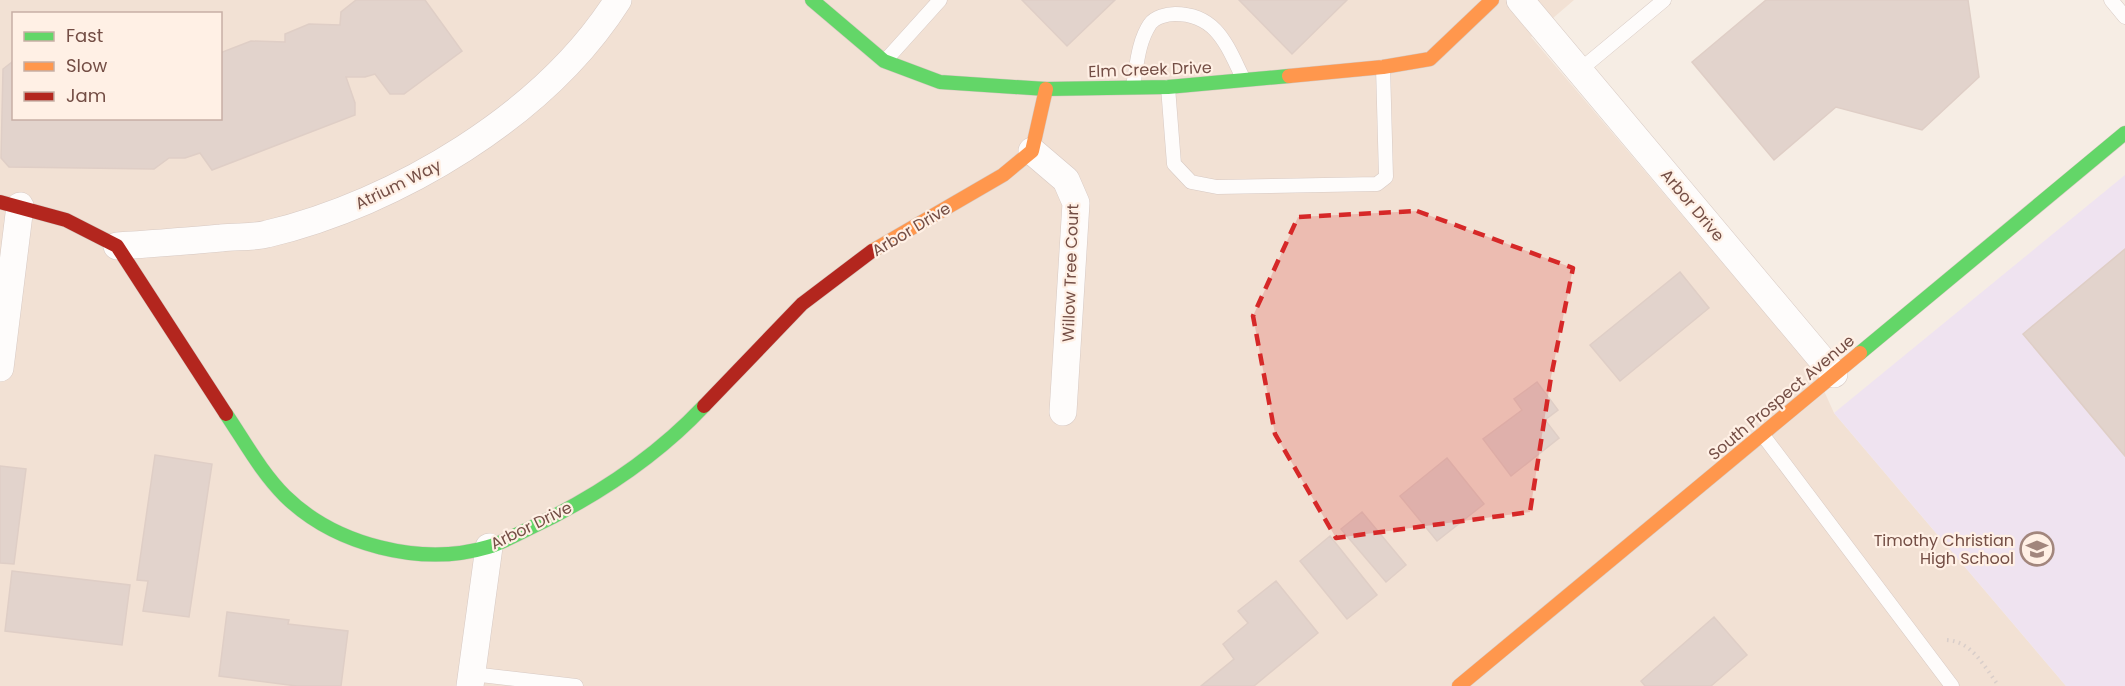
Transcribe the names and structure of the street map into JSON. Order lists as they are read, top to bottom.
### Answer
{
  "streets": {
    "street": [
      "Elm Creek Drive",
      "Atrium Way",
      "Arbor Drive",
      "Willow Tree Court",
      "South Prospect Avenue"
    ]
  },
  "crossings": [
    ["Atrium Way", "Arbor Drive"],
    ["Arbor Drive", "Willow Tree Court"],
    ["Arbor Drive", "South Prospect Avenue"]
  ],
  "places": {
    "school or university": ["Timothy Christian High School"]
  },
  "legend": ["Fast", "Slow", "Jam"]
}
